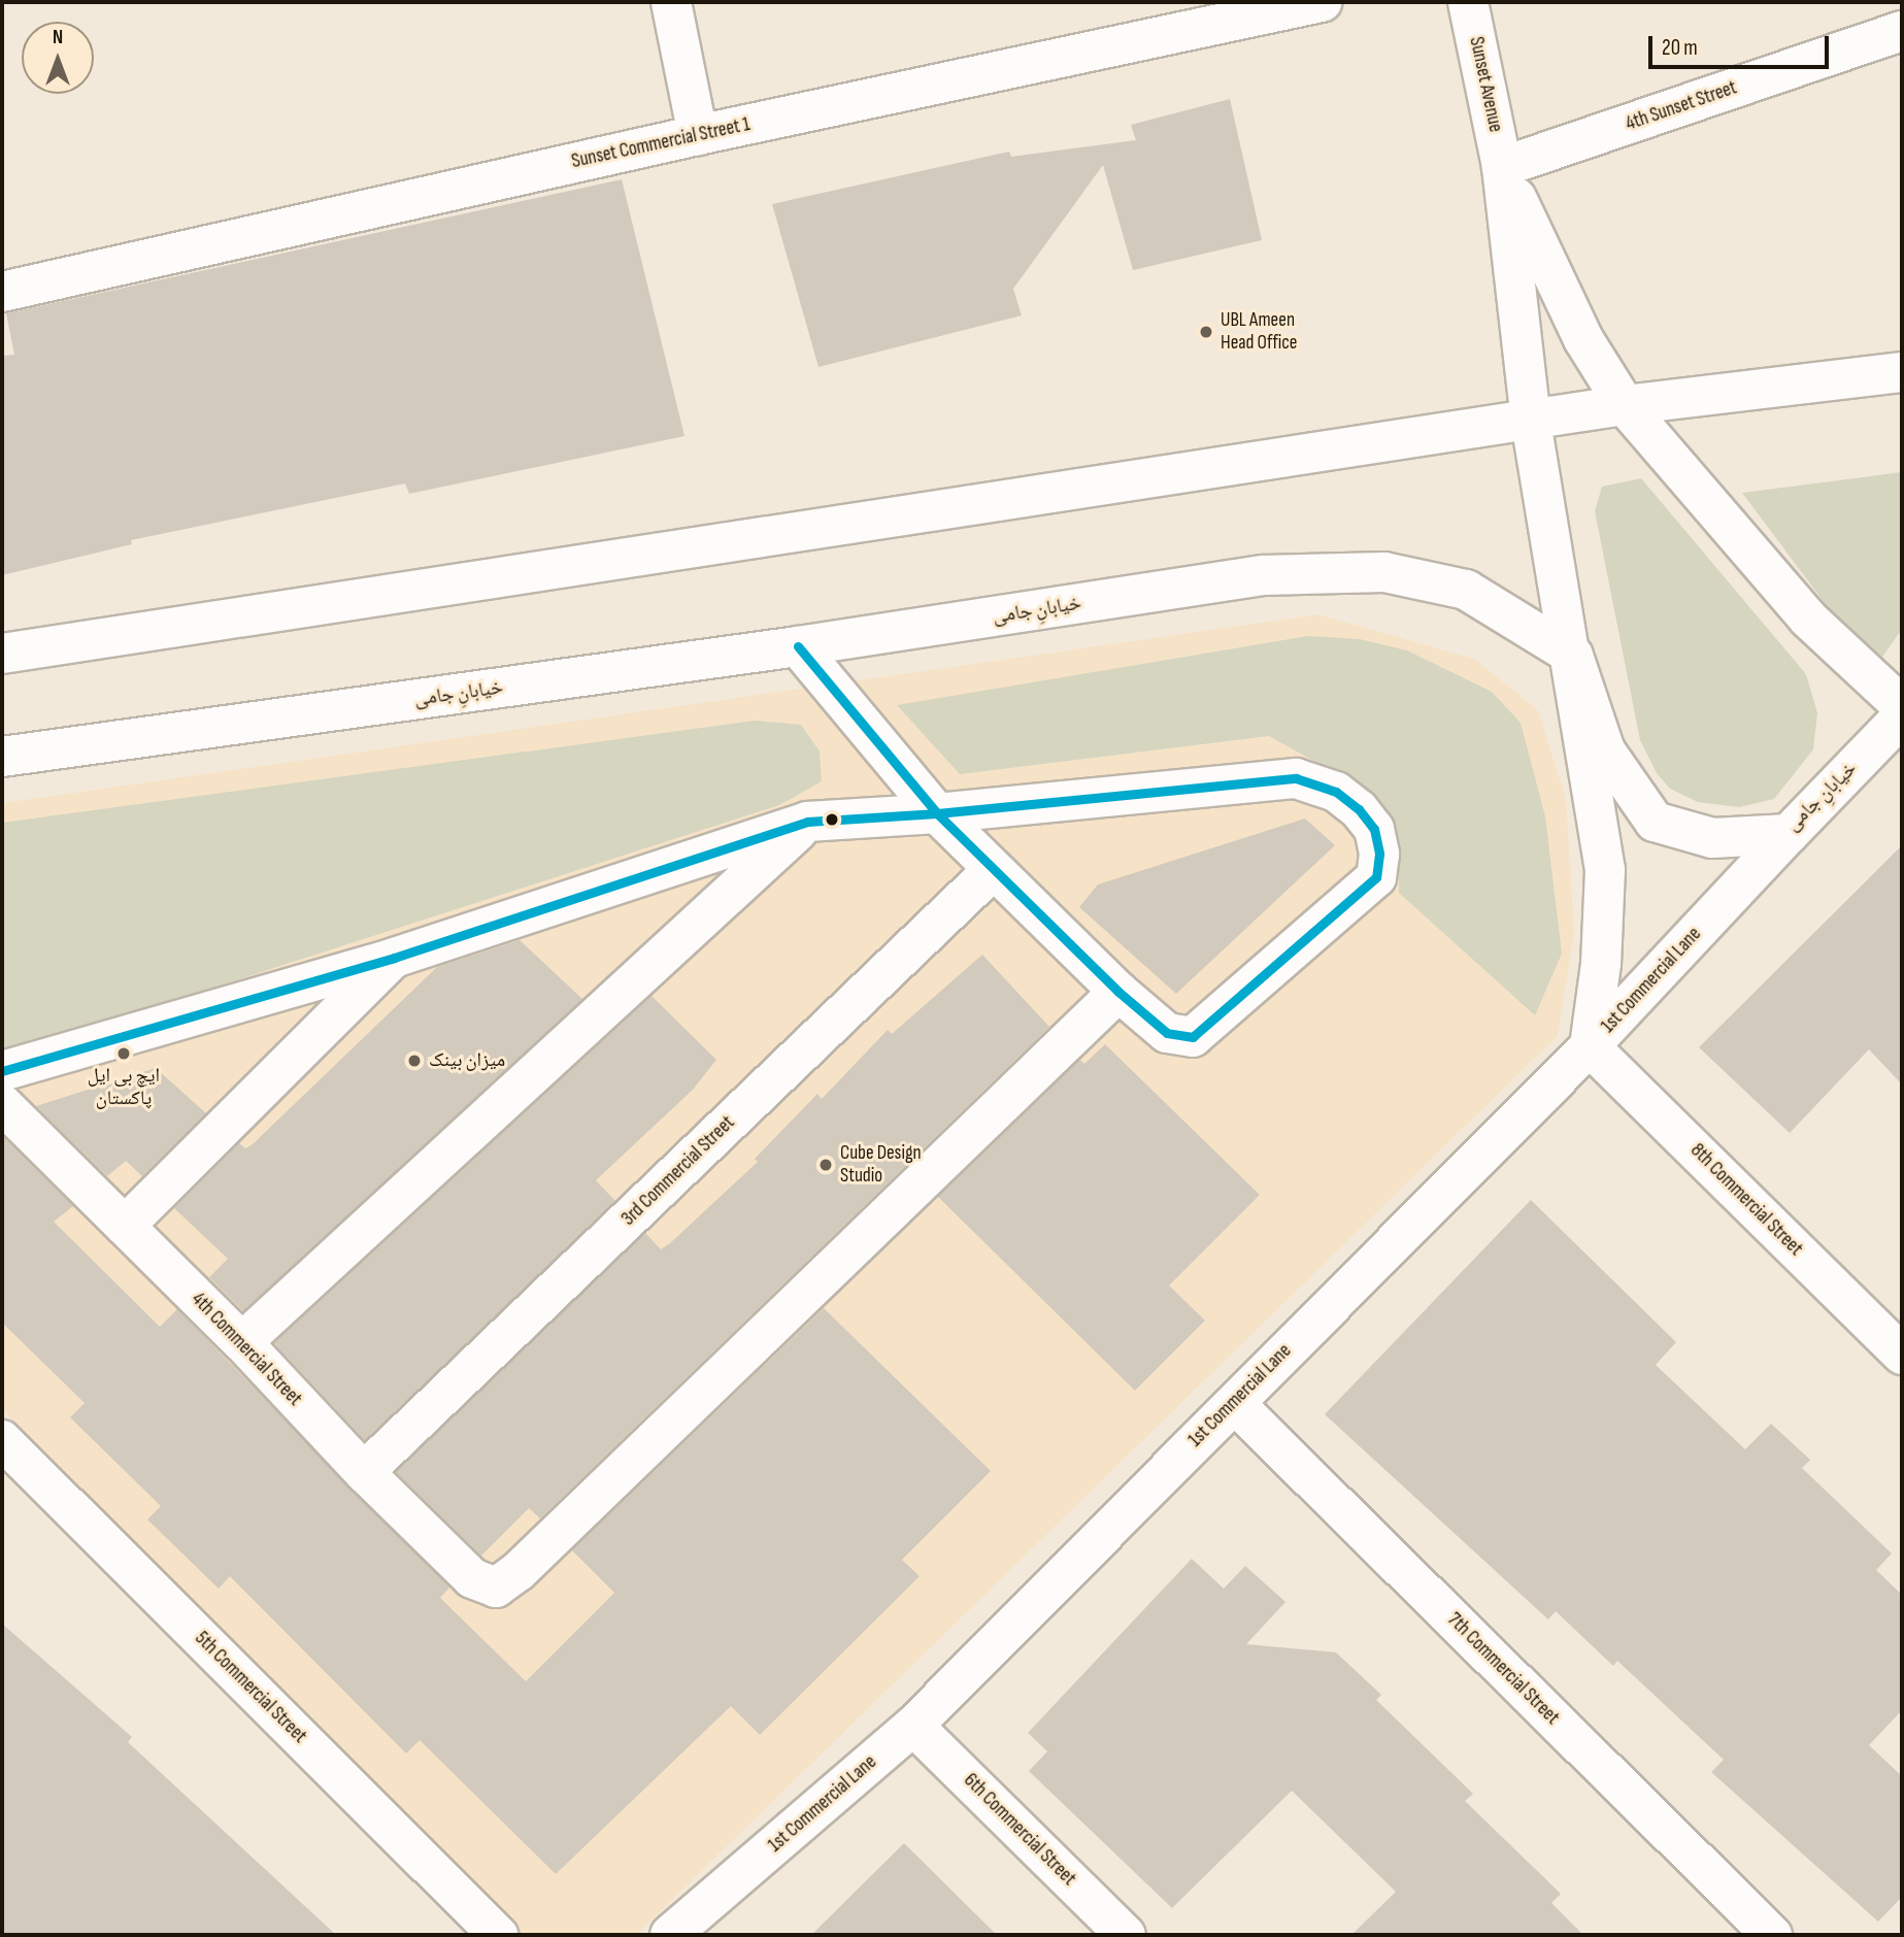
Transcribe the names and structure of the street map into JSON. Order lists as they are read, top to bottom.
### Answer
{
  "streets": {
    "street": [
      "Sunset Avenue",
      "4th Sunset Street",
      "Sunset Commercial Street 1",
      "خیابانِ جامی",
      "1st Commercial Lane",
      "3rd Commercial Street",
      "8th Commercial Street",
      "4th Commercial Street",
      "7th Commercial Street",
      "5th Commercial Street",
      "6th Commercial Street"
    ]
  },
  "crossings": [
    ["Sunset Avenue", "4th Sunset Street"],
    ["خیابانِ جامی", "1st Commercial Lane"],
    ["1st Commercial Lane", "8th Commercial Street"],
    ["1st Commercial Lane", "7th Commercial Street"],
    ["1st Commercial Lane", "6th Commercial Street"],
    ["3rd Commercial Street", "4th Commercial Street"]
  ],
  "places": [
    "UBL Ameen Head Office",
    "ایچ بی ایل پاکستان",
    "میزان بینک",
    "Cube Design Studio"
  ],
  "scale_bar": "20 m",
  "north": "top"
}
